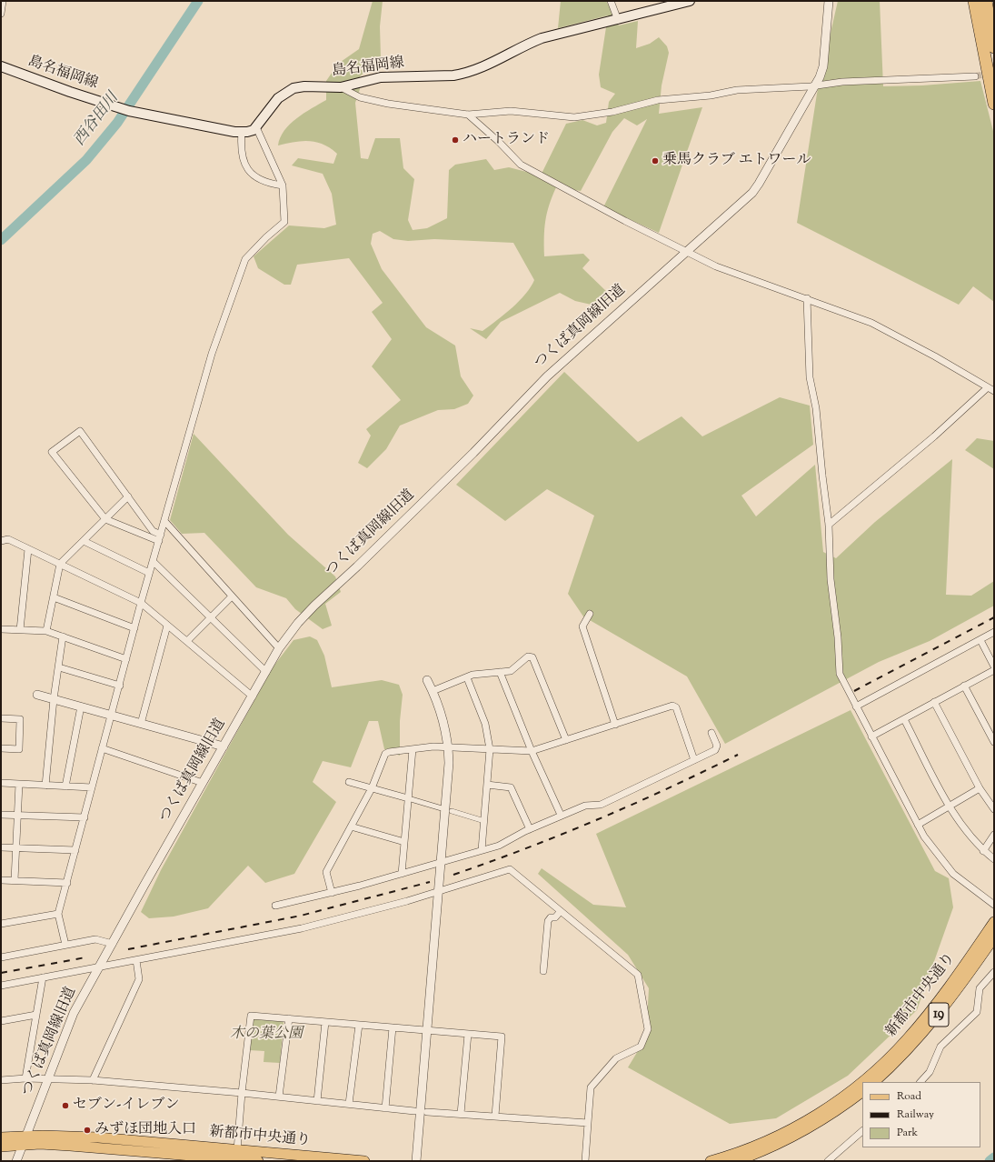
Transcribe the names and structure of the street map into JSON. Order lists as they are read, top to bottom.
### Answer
{
  "streets": {
    "main road": ["島名福岡線", "新都市中央通り", "19"],
    "street": ["つくば真岡線旧道"]
  },
  "crossings": [
    ["つくば真岡線旧道", "新都市中央通り"]
  ],
  "water": ["西谷田川"],
  "parks": ["木の葉公園"],
  "places": [
    "ハートランド",
    "乗馬クラブ エトワール",
    "セブン-イレブン",
    "みずほ団地入口"
  ],
  "legend": ["Road", "Railway", "Park"]
}
